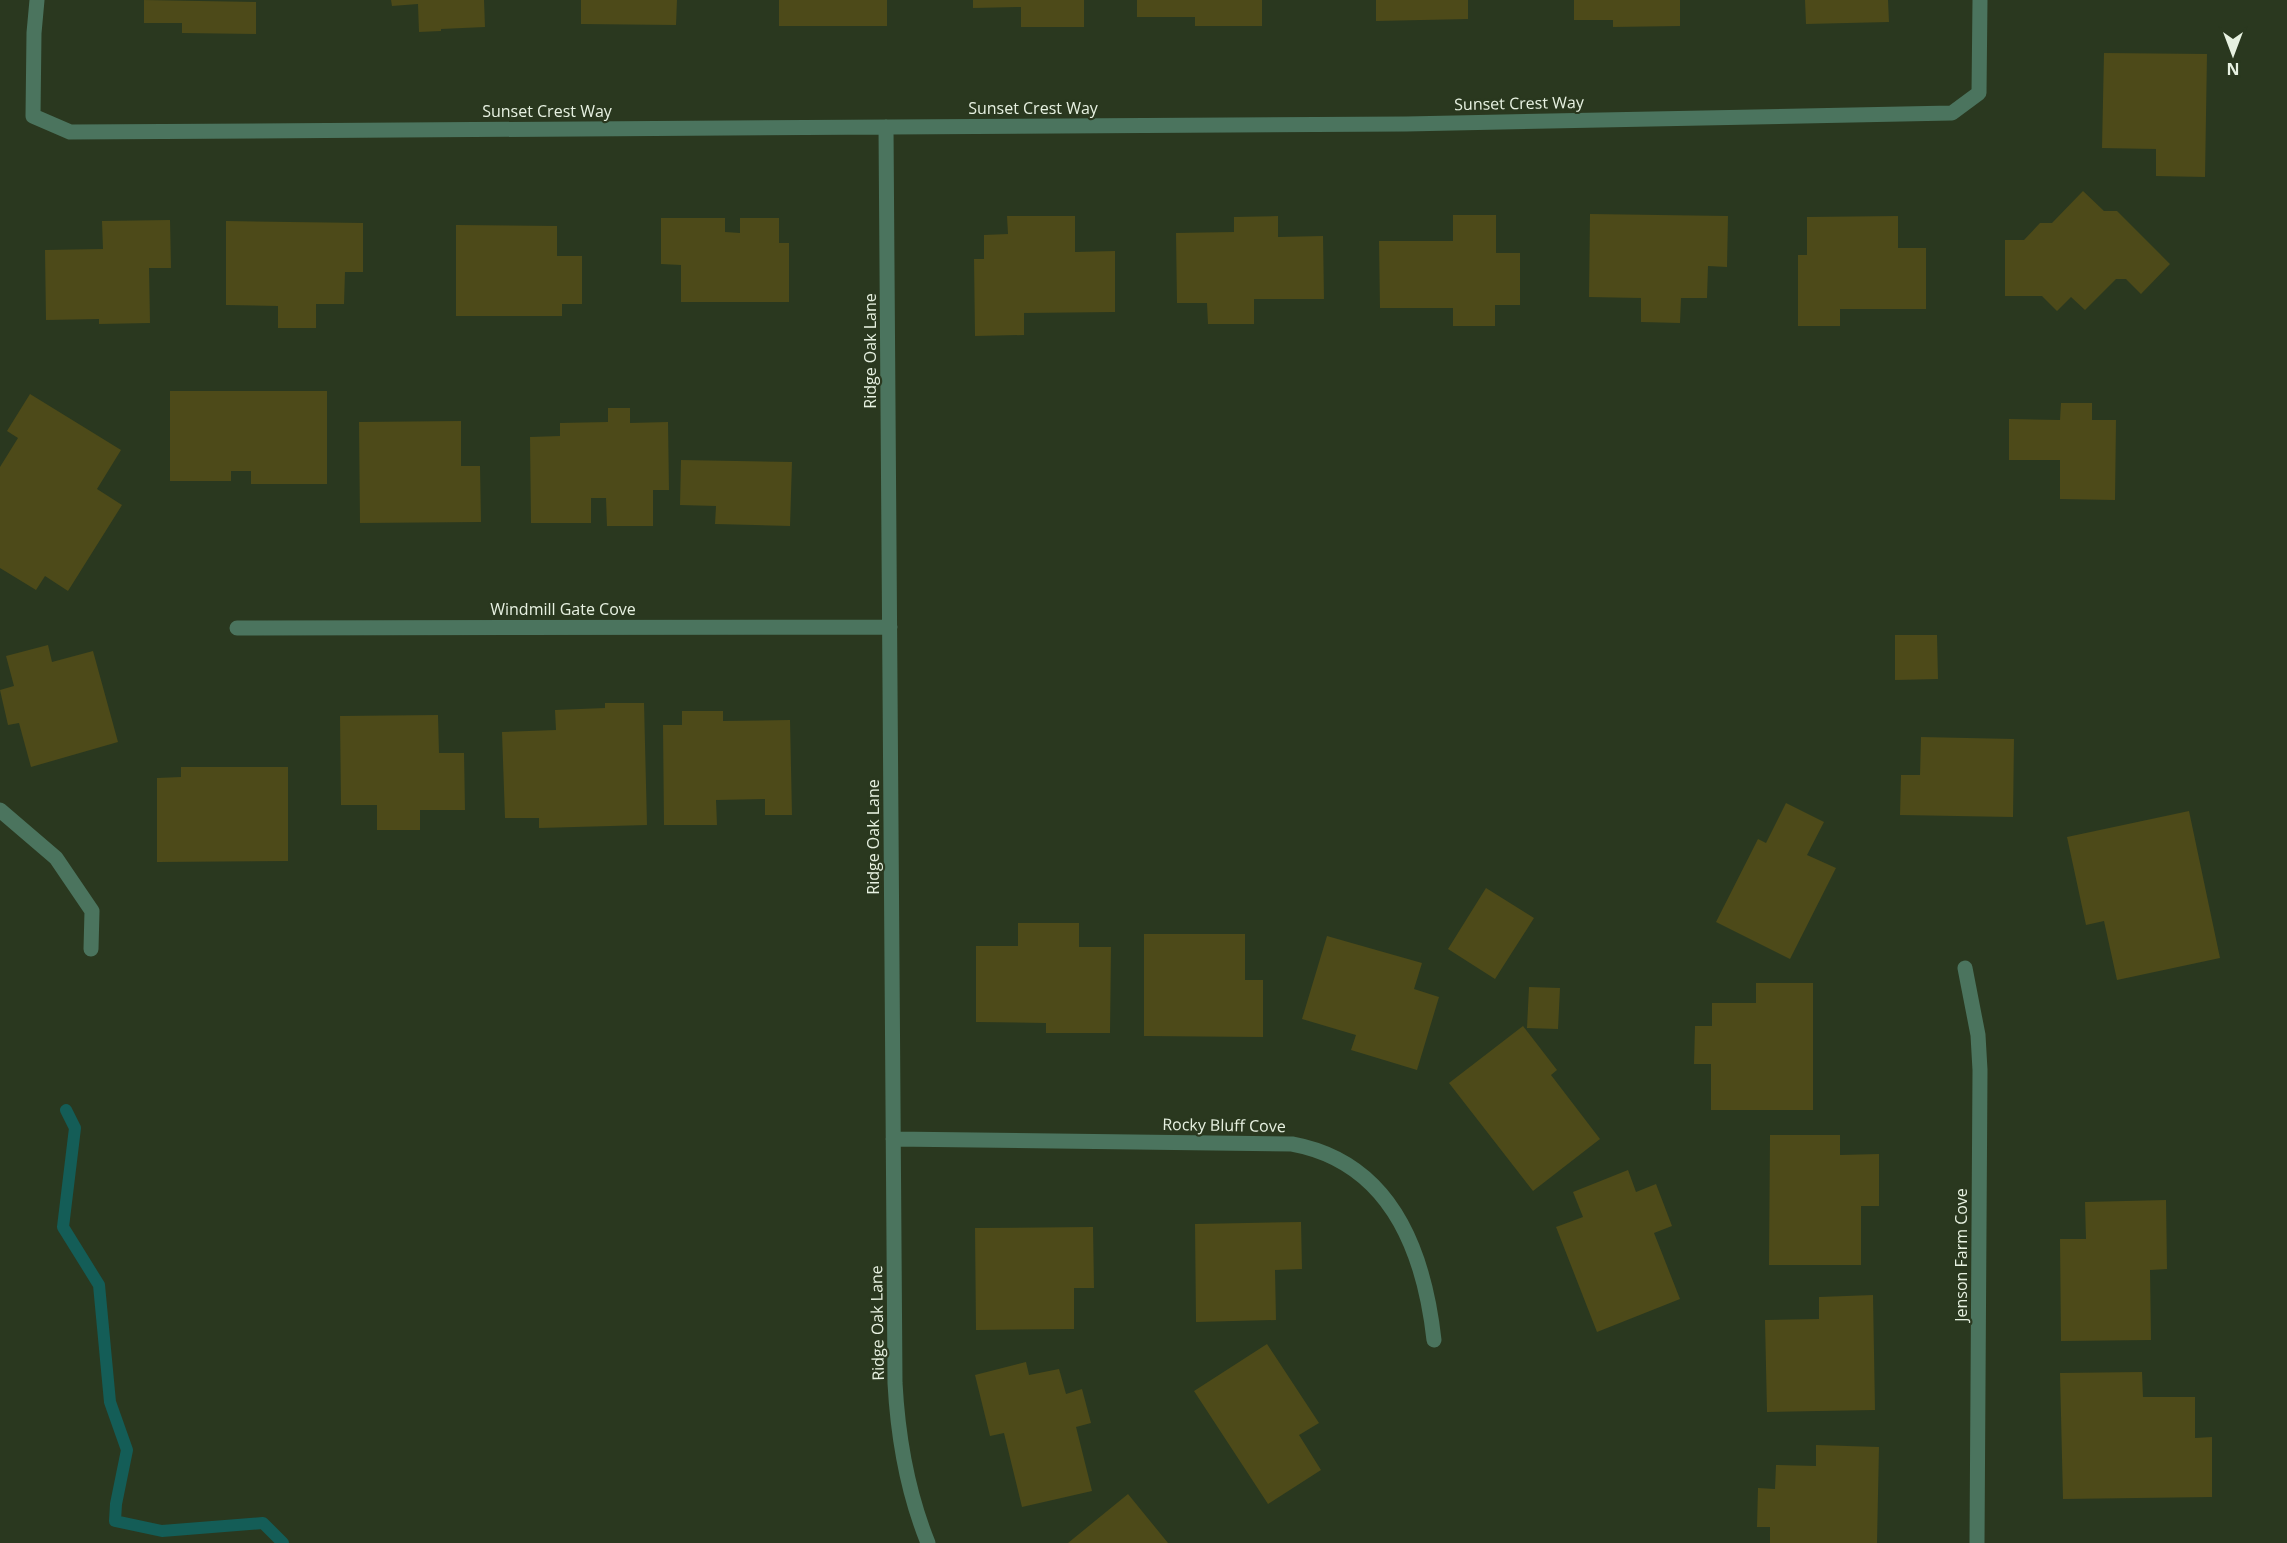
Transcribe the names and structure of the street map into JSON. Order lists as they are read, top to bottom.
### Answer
{
  "streets": {
    "street": [
      "Sunset Crest Way",
      "Ridge Oak Lane",
      "Windmill Gate Cove",
      "Rocky Bluff Cove",
      "Jenson Farm Cove"
    ]
  },
  "crossings": [
    ["Sunset Crest Way", "Ridge Oak Lane"],
    ["Ridge Oak Lane", "Windmill Gate Cove"],
    ["Ridge Oak Lane", "Rocky Bluff Cove"]
  ],
  "north": "bottom"
}
